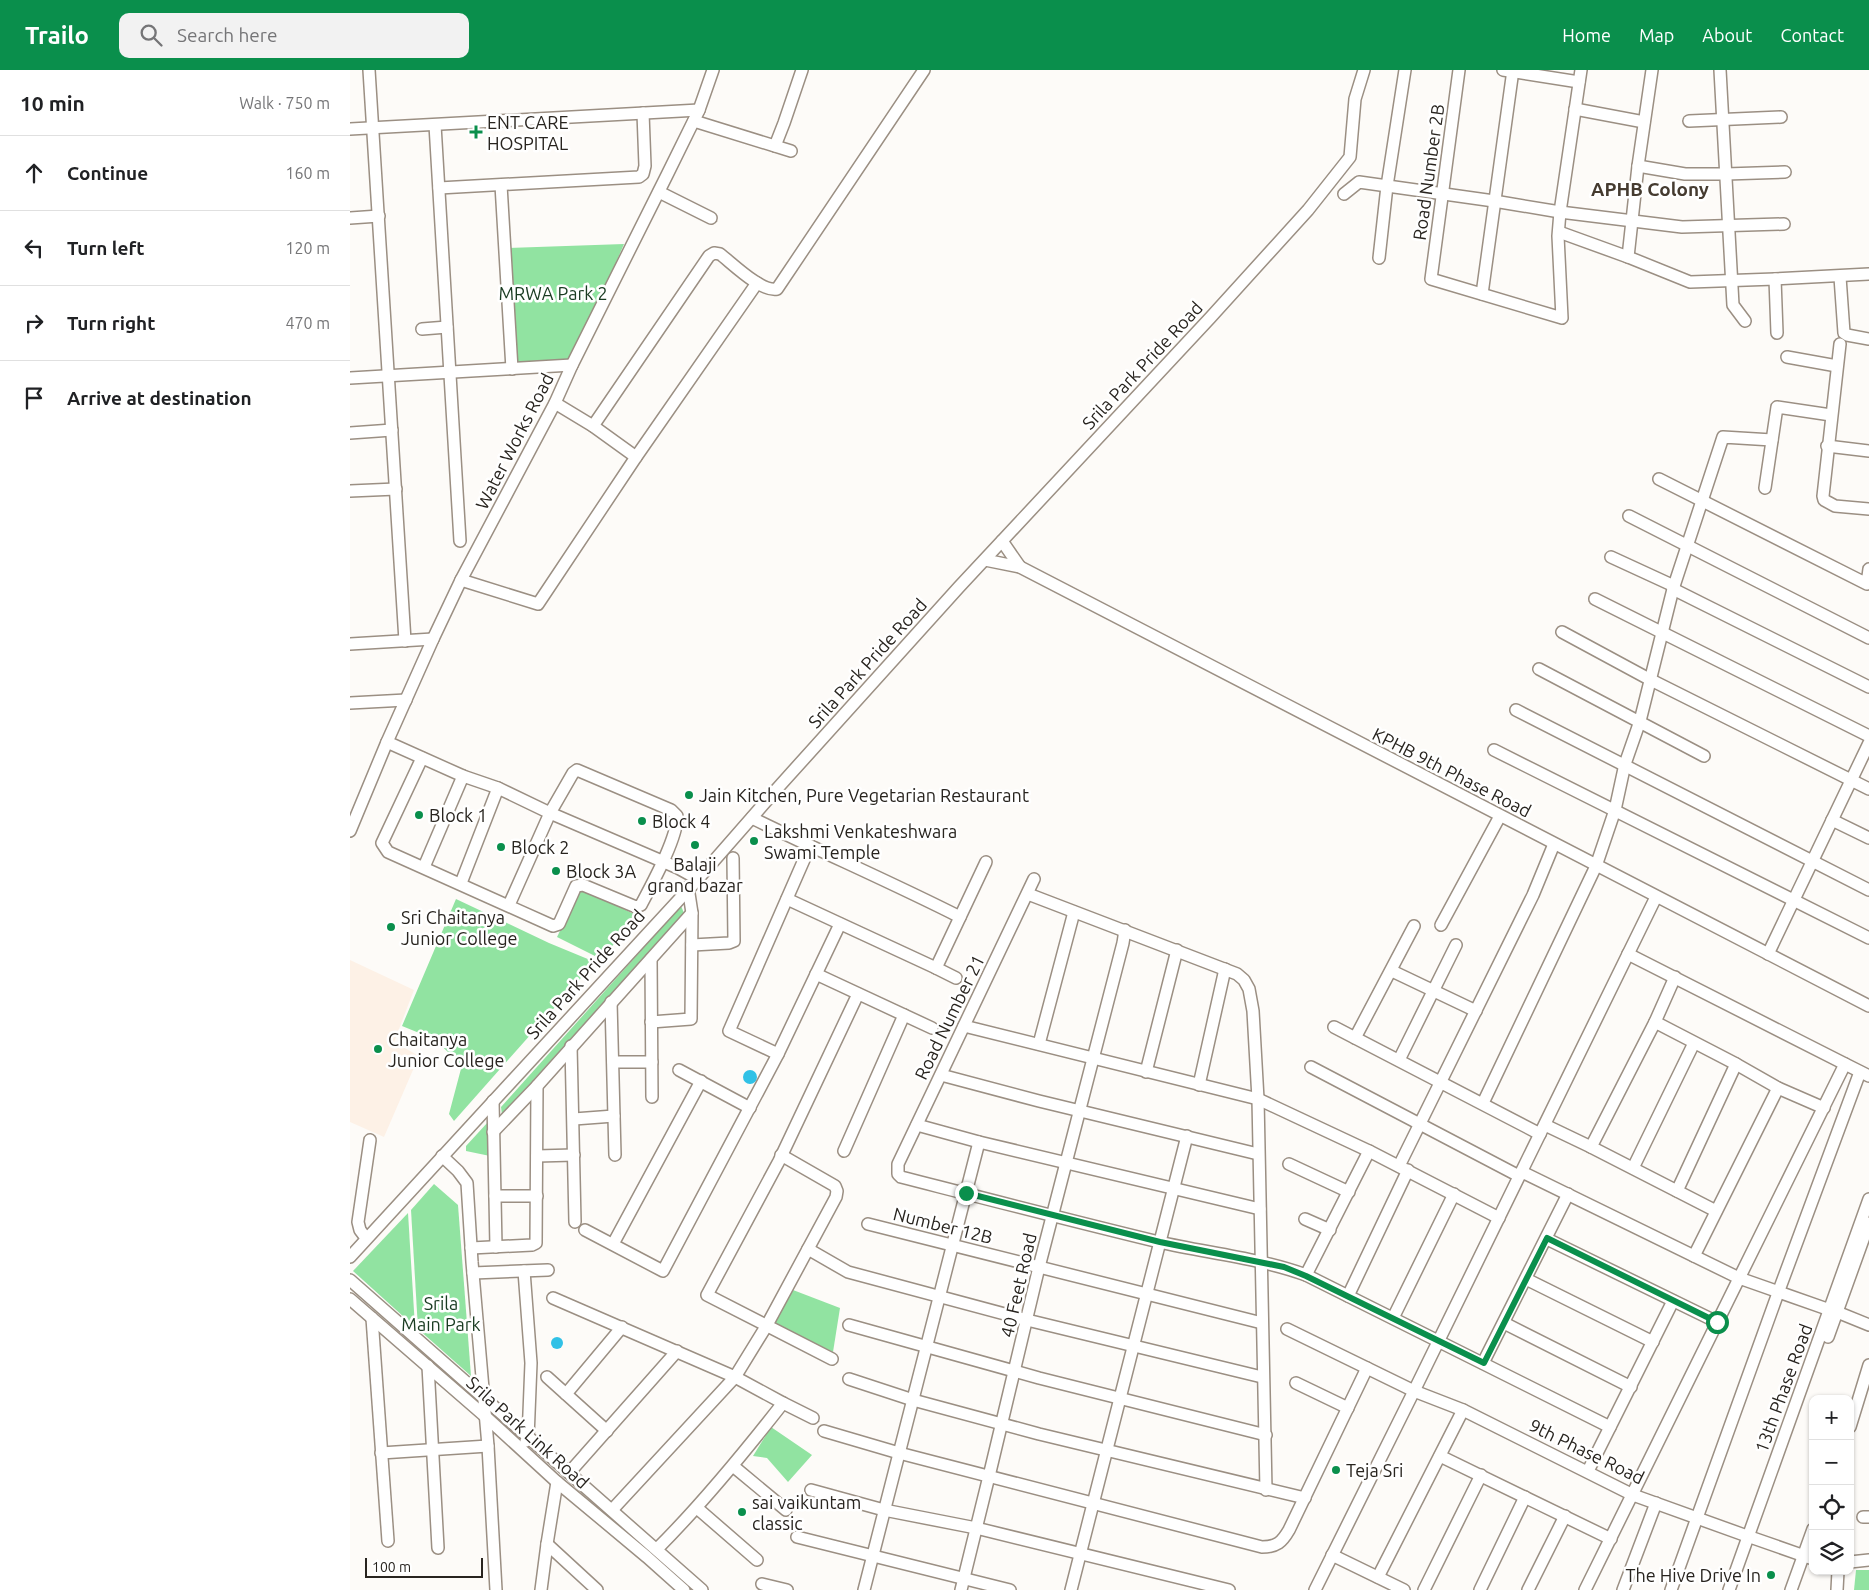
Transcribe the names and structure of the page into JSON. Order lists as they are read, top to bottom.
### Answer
{
  "streets": {
    "street": [
      "Road Number 2B",
      "Srila Park Pride Road",
      "Water Works Road",
      "KPHB 9th Phase Road",
      "Road Number 21",
      "Number 12B",
      "40 Feet Road",
      "13th Phase Road",
      "Srila Park Link Road",
      "9th Phase Road"
    ]
  },
  "crossings": [
    ["Srila Park Pride Road", "KPHB 9th Phase Road"],
    ["Number 12B", "40 Feet Road"],
    ["13th Phase Road", "9th Phase Road"]
  ],
  "districts": ["APHB Colony"],
  "parks": ["MRWA Park 2", "Srila Main Park"],
  "places": {
    "health": ["ENT CARE HOSPITAL"],
    "other": [
      "Jain Kitchen, Pure Vegetarian Restaurant",
      "Block 1",
      "Block 4",
      "Lakshmi Venkateshwara Swami Temple",
      "Balaji grand bazar",
      "Block 2",
      "Block 3A",
      "Sri Chaitanya Junior College",
      "Chaitanya Junior College",
      "Teja Sri",
      "sai vaikuntam classic",
      "The Hive Drive In"
    ]
  },
  "scale_bar": "100 m",
  "page": {
    "header": "Trailo",
    "search": "Search here",
    "nav": [
      "Home",
      "Map",
      "About",
      "Contact"
    ],
    "heading": ["10 min", "Walk · 750 m"],
    "list": [
      ["Continue", "160 m"],
      ["Turn left", "120 m"],
      ["Turn right", "470 m"],
      "Arrive at destination"
    ],
    "map_buttons": ["+", "−"],
    "scale": "100 m"
  }
}
